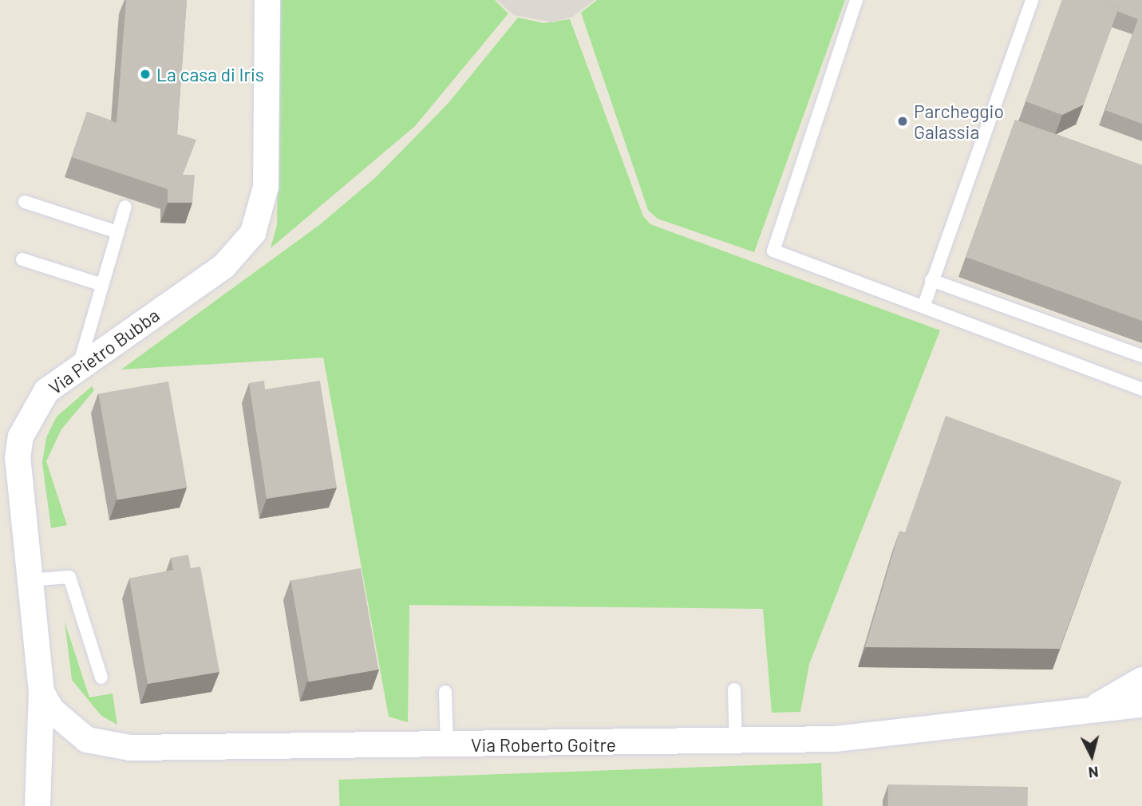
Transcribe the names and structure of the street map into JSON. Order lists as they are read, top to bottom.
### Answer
{
  "streets": {
    "street": ["Via Pietro Bubba", "Via Roberto Goitre"]
  },
  "crossings": [
    ["Via Pietro Bubba", "Via Roberto Goitre"]
  ],
  "places": ["La casa di Iris", "Parcheggio Galassia"],
  "north": "bottom"
}
